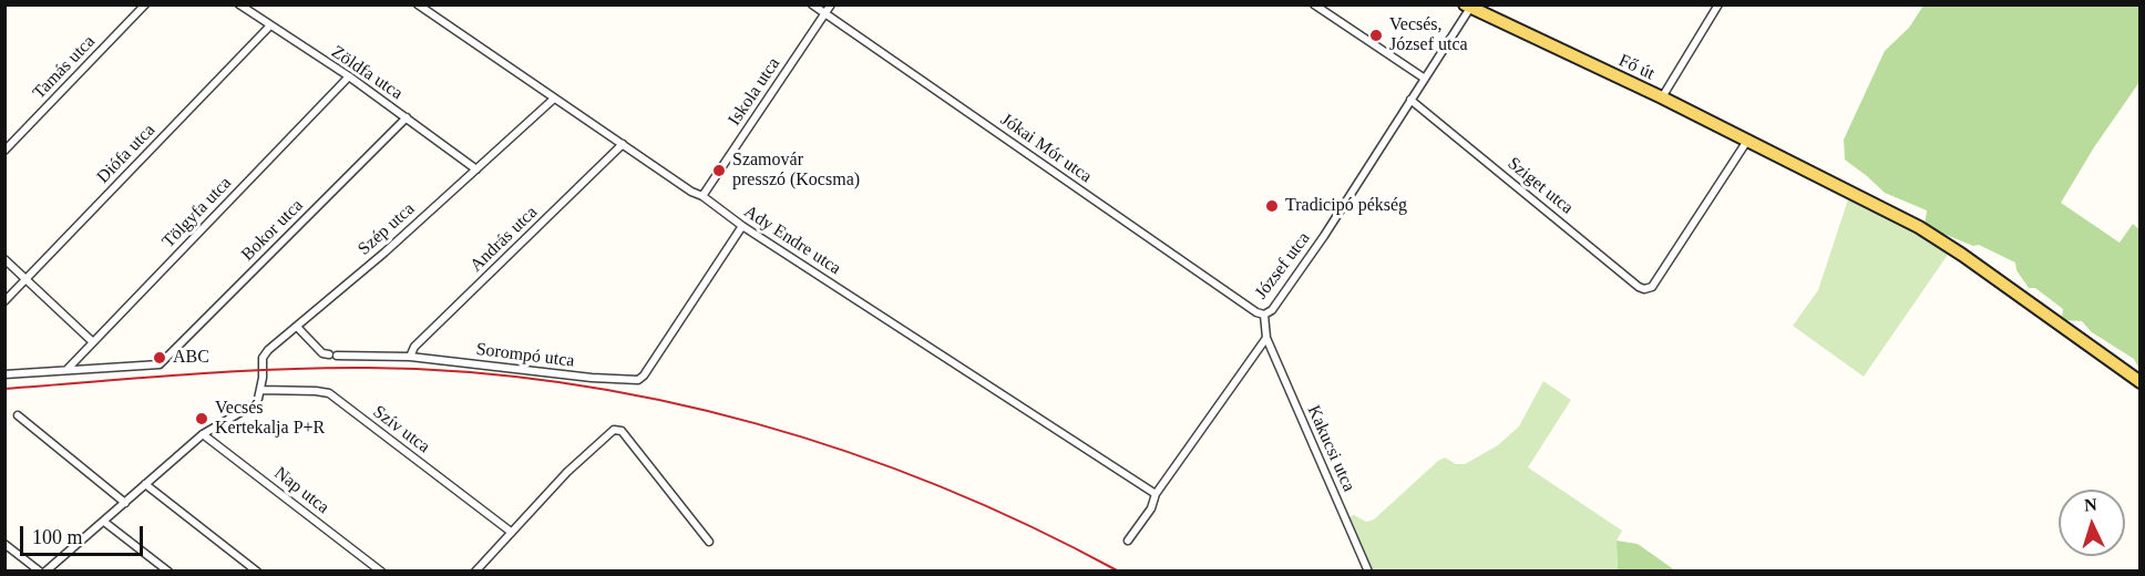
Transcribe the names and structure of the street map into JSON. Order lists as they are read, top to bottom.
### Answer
{
  "streets": {
    "main road": ["Fő út"],
    "street": [
      "Tamás utca",
      "Zöldfa utca",
      "Iskola utca",
      "Jókai Mór utca",
      "Diófa utca",
      "Sziget utca",
      "Tölgyfa utca",
      "Szép utca",
      "Bokor utca",
      "András utca",
      "Ady Endre utca",
      "József utca",
      "Sorompó utca",
      "Szív utca",
      "Kakucsi utca",
      "Nap utca"
    ]
  },
  "crossings": [
    ["Fő út", "Sziget utca"],
    ["Fő út", "József utca"],
    ["Zöldfa utca", "Diófa utca"],
    ["Zöldfa utca", "Tölgyfa utca"],
    ["Zöldfa utca", "Szép utca"],
    ["Zöldfa utca", "Bokor utca"],
    ["Iskola utca", "Jókai Mór utca"],
    ["Iskola utca", "Ady Endre utca"],
    ["Jókai Mór utca", "József utca"],
    ["Sziget utca", "József utca"],
    ["Tölgyfa utca", "Bokor utca"],
    ["Szép utca", "Ady Endre utca"],
    ["Szép utca", "Sorompó utca"],
    ["Szép utca", "Szív utca"],
    ["András utca", "Ady Endre utca"],
    ["András utca", "Sorompó utca"],
    ["Ady Endre utca", "Sorompó utca"],
    ["József utca", "Kakucsi utca"]
  ],
  "places": [
    "Vecsés, József utca",
    "Szamovár presszó (Kocsma)",
    "Tradicipó pékség",
    "ABC",
    "Vecsés Kertekalja P+R"
  ],
  "scale_bar": "100 m",
  "north": "top"
}
